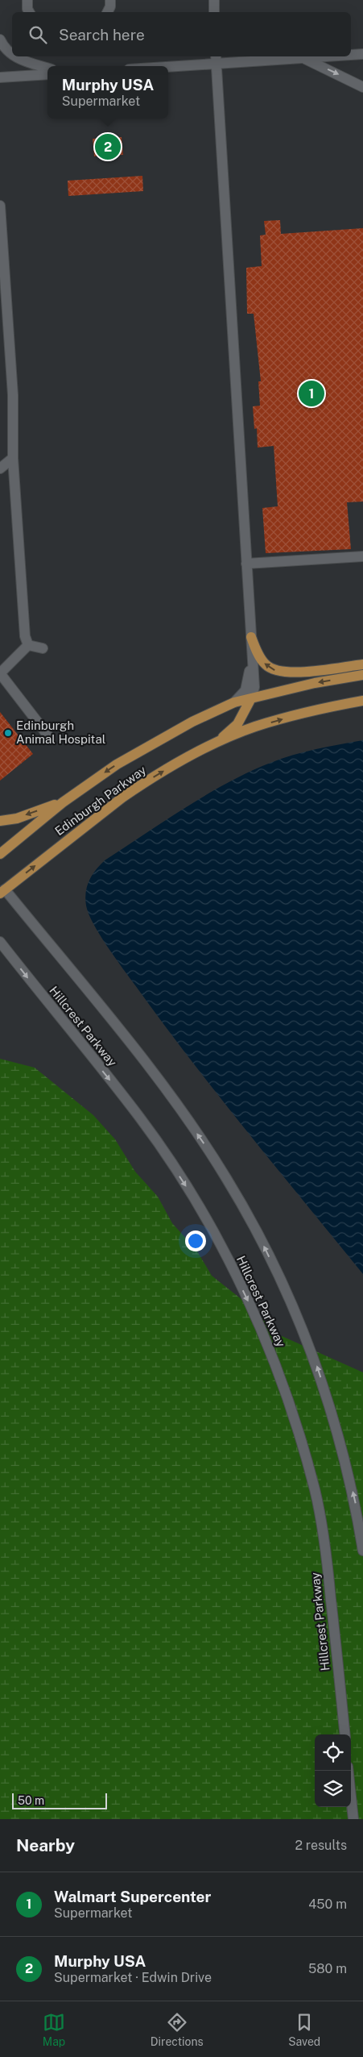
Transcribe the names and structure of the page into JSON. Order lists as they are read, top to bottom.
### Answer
{
  "streets": {
    "main road": ["Edinburgh Parkway"],
    "street": ["Hillcrest Parkway"]
  },
  "crossings": [
    ["Edinburgh Parkway", "Hillcrest Parkway"]
  ],
  "places": ["Edinburgh Animal Hospital"],
  "scale_bar": "50 m",
  "page": {
    "search": "Search here",
    "popup": ["Murphy USA", "Supermarket"],
    "pins": ["2", "1"],
    "scale": "50 m",
    "heading": ["Nearby", "2 results"],
    "list": [
      {
        "mark": "1",
        "name": "Walmart Supercenter",
        "note": "Supermarket",
        "value": "450 m"
      },
      {
        "mark": "2",
        "name": "Murphy USA",
        "note": "Supermarket · Edwin Drive",
        "value": "580 m"
      }
    ],
    "nav": ["Map", "Directions", "Saved"]
  }
}
